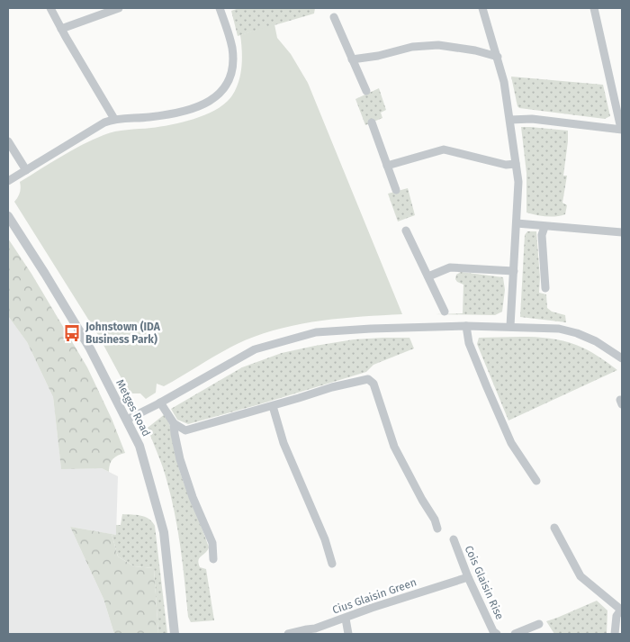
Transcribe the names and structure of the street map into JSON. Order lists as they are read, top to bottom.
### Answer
{
  "streets": {
    "street": ["Metges Road", "Cois Glaisin Rise", "Cius Glaisin Green"]
  },
  "crossings": [
    ["Cois Glaisin Rise", "Cius Glaisin Green"]
  ],
  "places": {
    "bus stop": ["Johnstown (IDA Business Park)"]
  }
}
